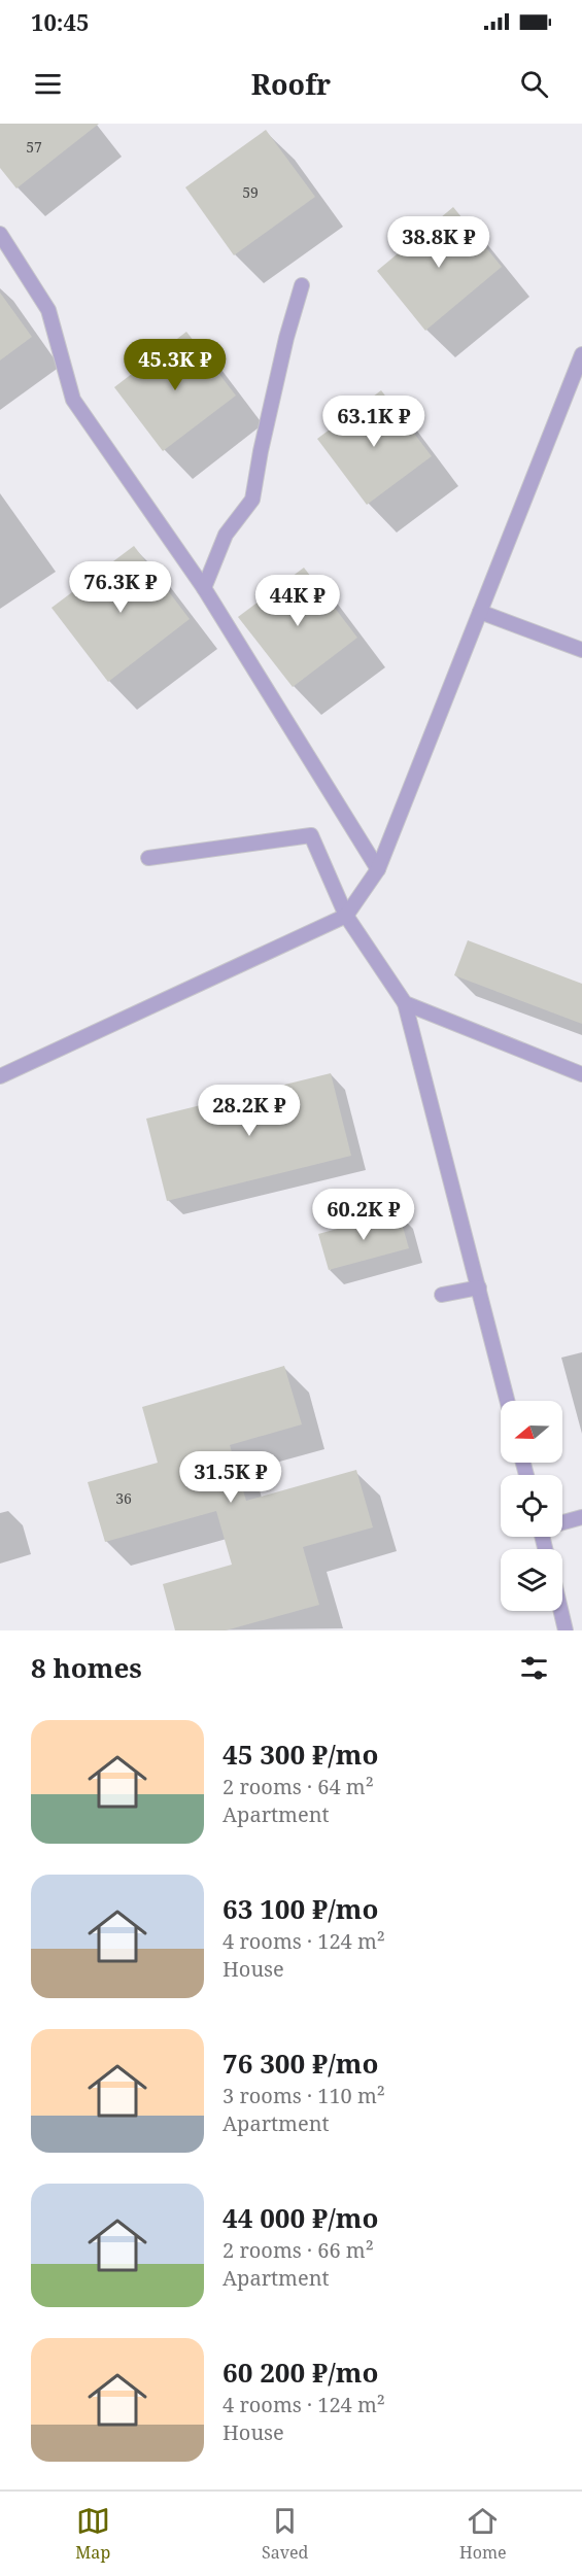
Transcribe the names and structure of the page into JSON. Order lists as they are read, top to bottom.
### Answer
{
  "house_numbers": ["57", "59", "36"],
  "north": "left",
  "page": {
    "status": "10:45",
    "header": "Roofr",
    "price": [
      "38.8K ₽",
      "45.3K ₽",
      "63.1K ₽",
      "76.3K ₽",
      "44K ₽",
      "28.2K ₽",
      "60.2K ₽",
      "31.5K ₽"
    ],
    "heading": "8 homes",
    "list": [
      {
        "name": "45 300 ₽/mo",
        "note": "2 rooms · 64 m² · Apartment"
      },
      {
        "name": "63 100 ₽/mo",
        "note": "4 rooms · 124 m² · House"
      },
      {
        "name": "76 300 ₽/mo",
        "note": "3 rooms · 110 m² · Apartment"
      },
      {
        "name": "44 000 ₽/mo",
        "note": "2 rooms · 66 m² · Apartment"
      },
      {
        "name": "60 200 ₽/mo",
        "note": "4 rooms · 124 m² · House"
      }
    ],
    "tabs": ["Map", "Saved", "Home"]
  }
}
